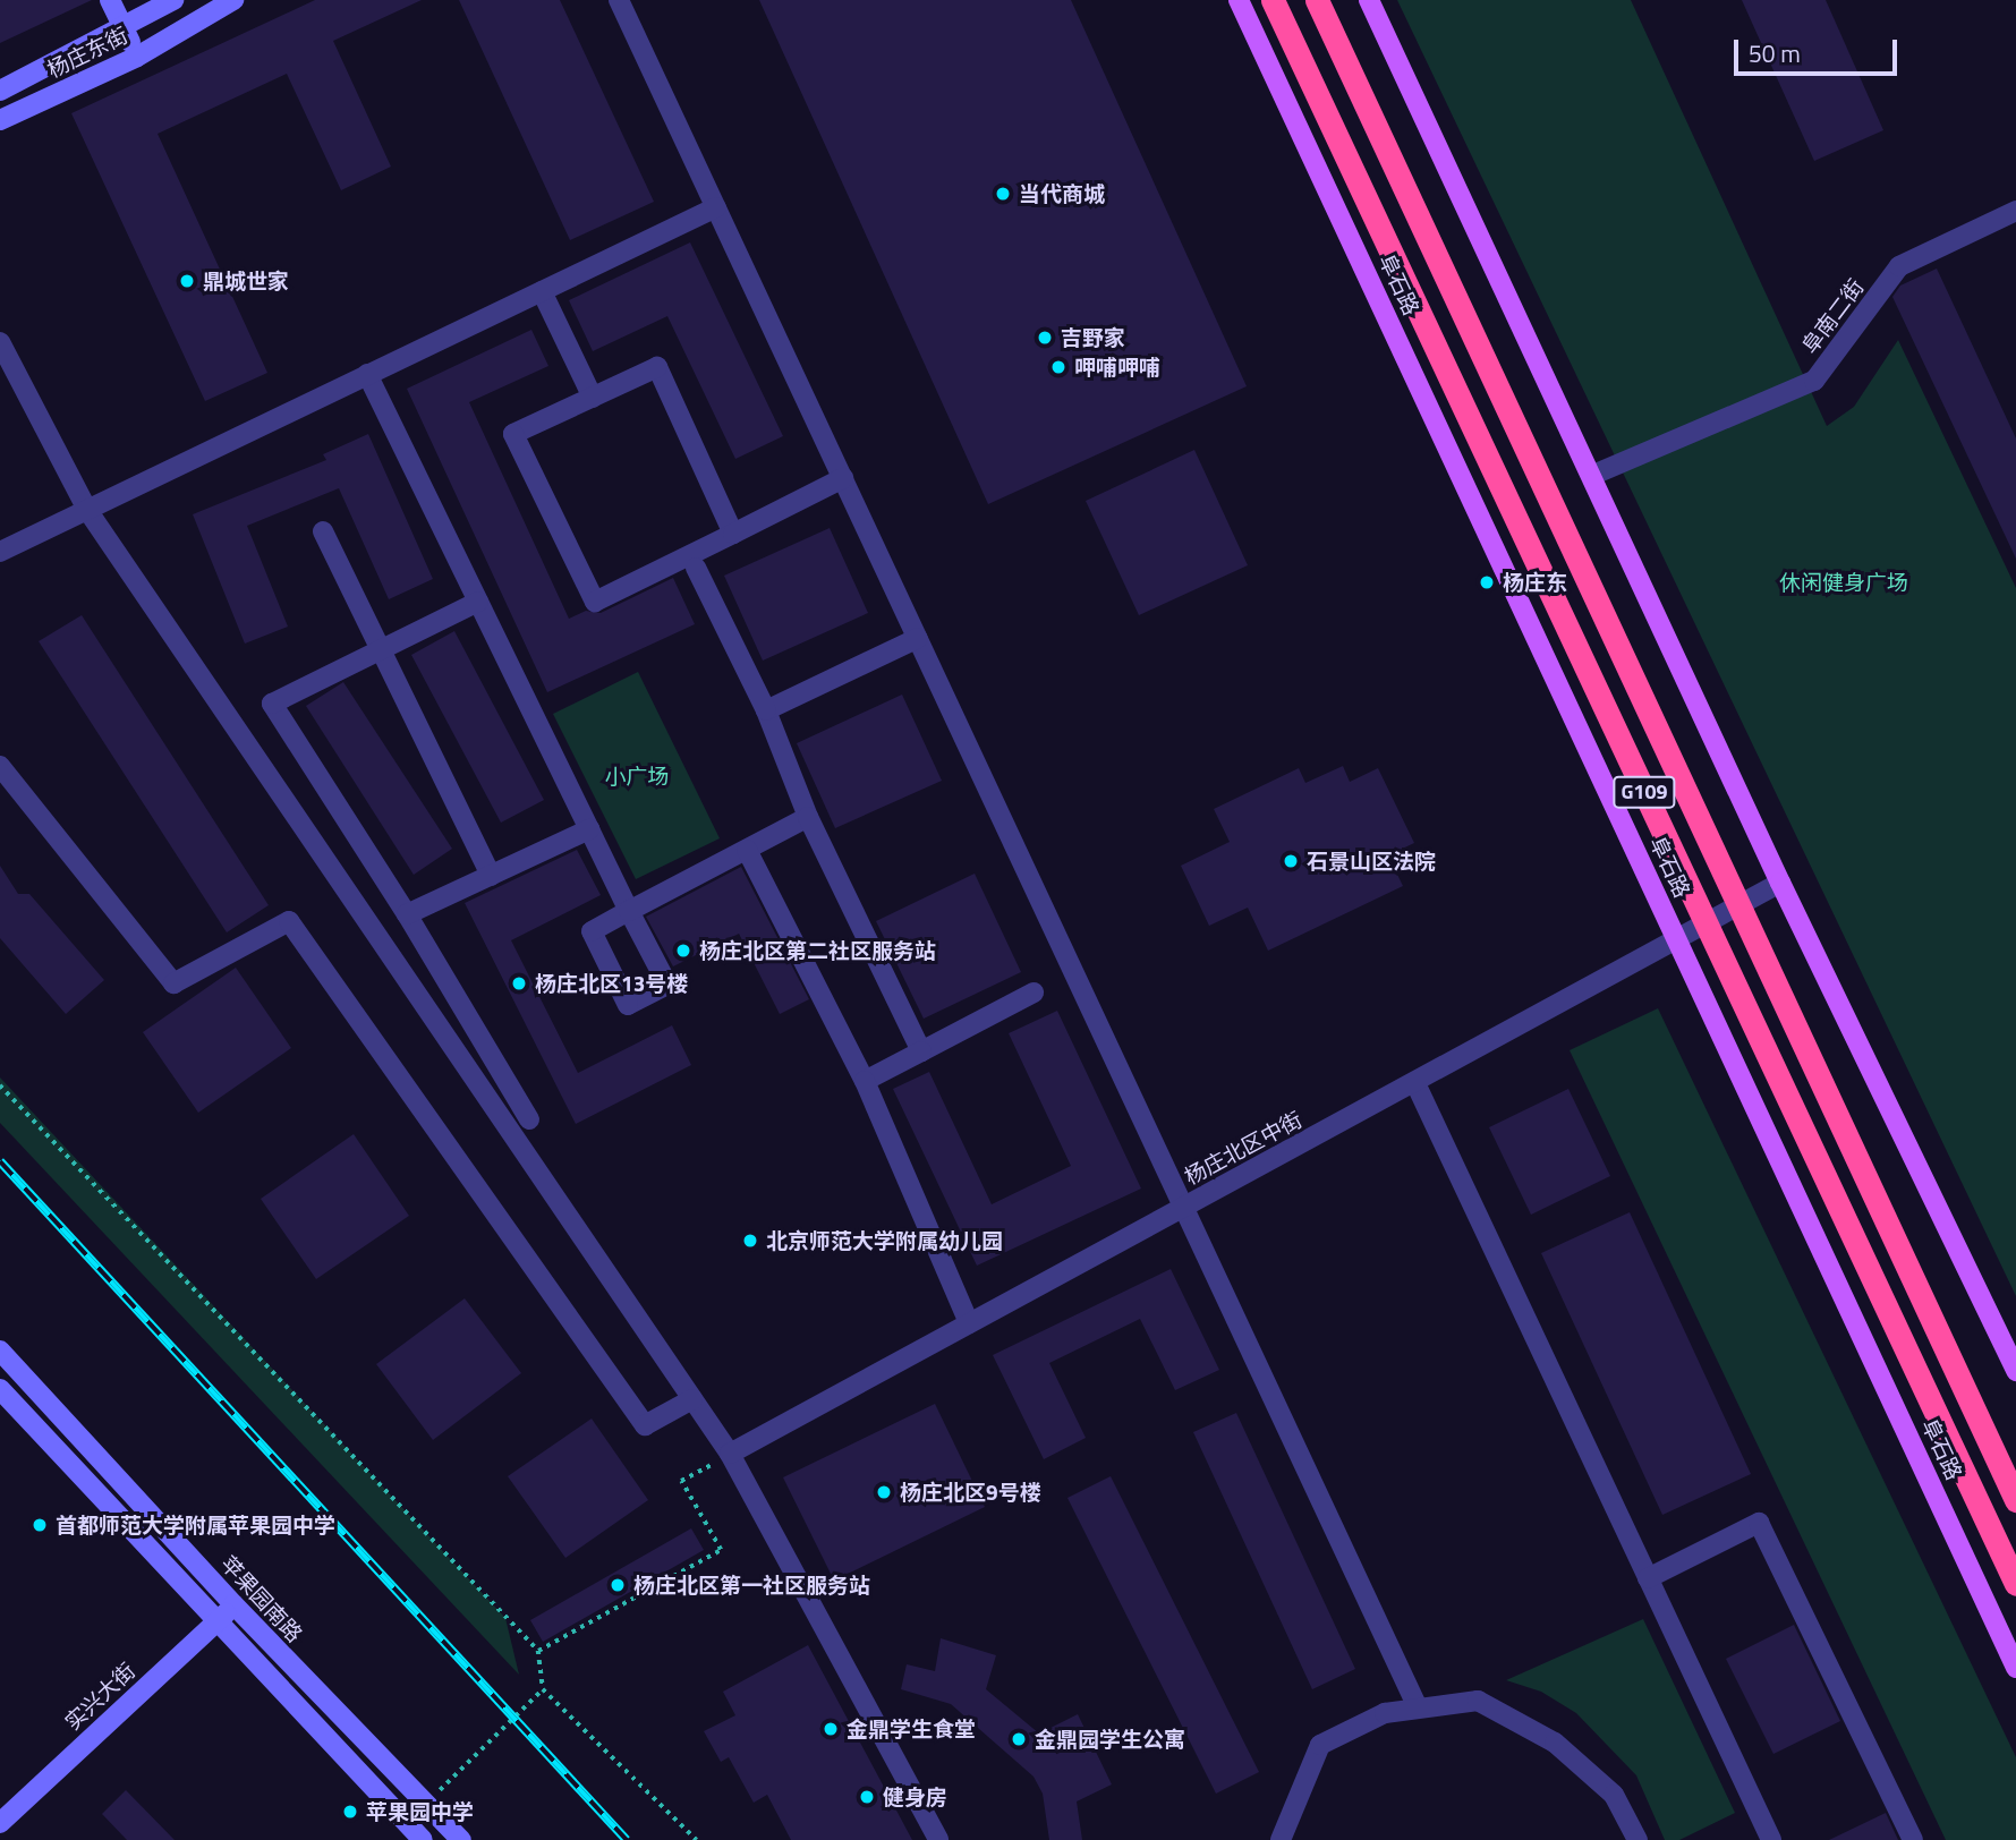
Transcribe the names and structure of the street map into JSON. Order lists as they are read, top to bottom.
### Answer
{
  "streets": {
    "highway": ["阜石路", "G109"],
    "main road": ["杨庄东街", "苹果园南路", "实兴大街"],
    "street": ["阜南二街", "杨庄北区中街"]
  },
  "crossings": [
    ["阜石路", "杨庄北区中街"],
    ["苹果园南路", "实兴大街"]
  ],
  "parks": ["休闲健身广场", "小广场"],
  "places": [
    "当代商城",
    "鼎城世家",
    "吉野家",
    "呷哺呷哺",
    "杨庄东",
    "石景山区法院",
    "杨庄北区第二社区服务站",
    "杨庄北区13号楼",
    "北京师范大学附属幼儿园",
    "杨庄北区9号楼",
    "首都师范大学附属苹果园中学",
    "杨庄北区第一社区服务站",
    "金鼎学生食堂",
    "金鼎园学生公寓",
    "健身房",
    "苹果园中学"
  ],
  "scale_bar": "50 m"
}
